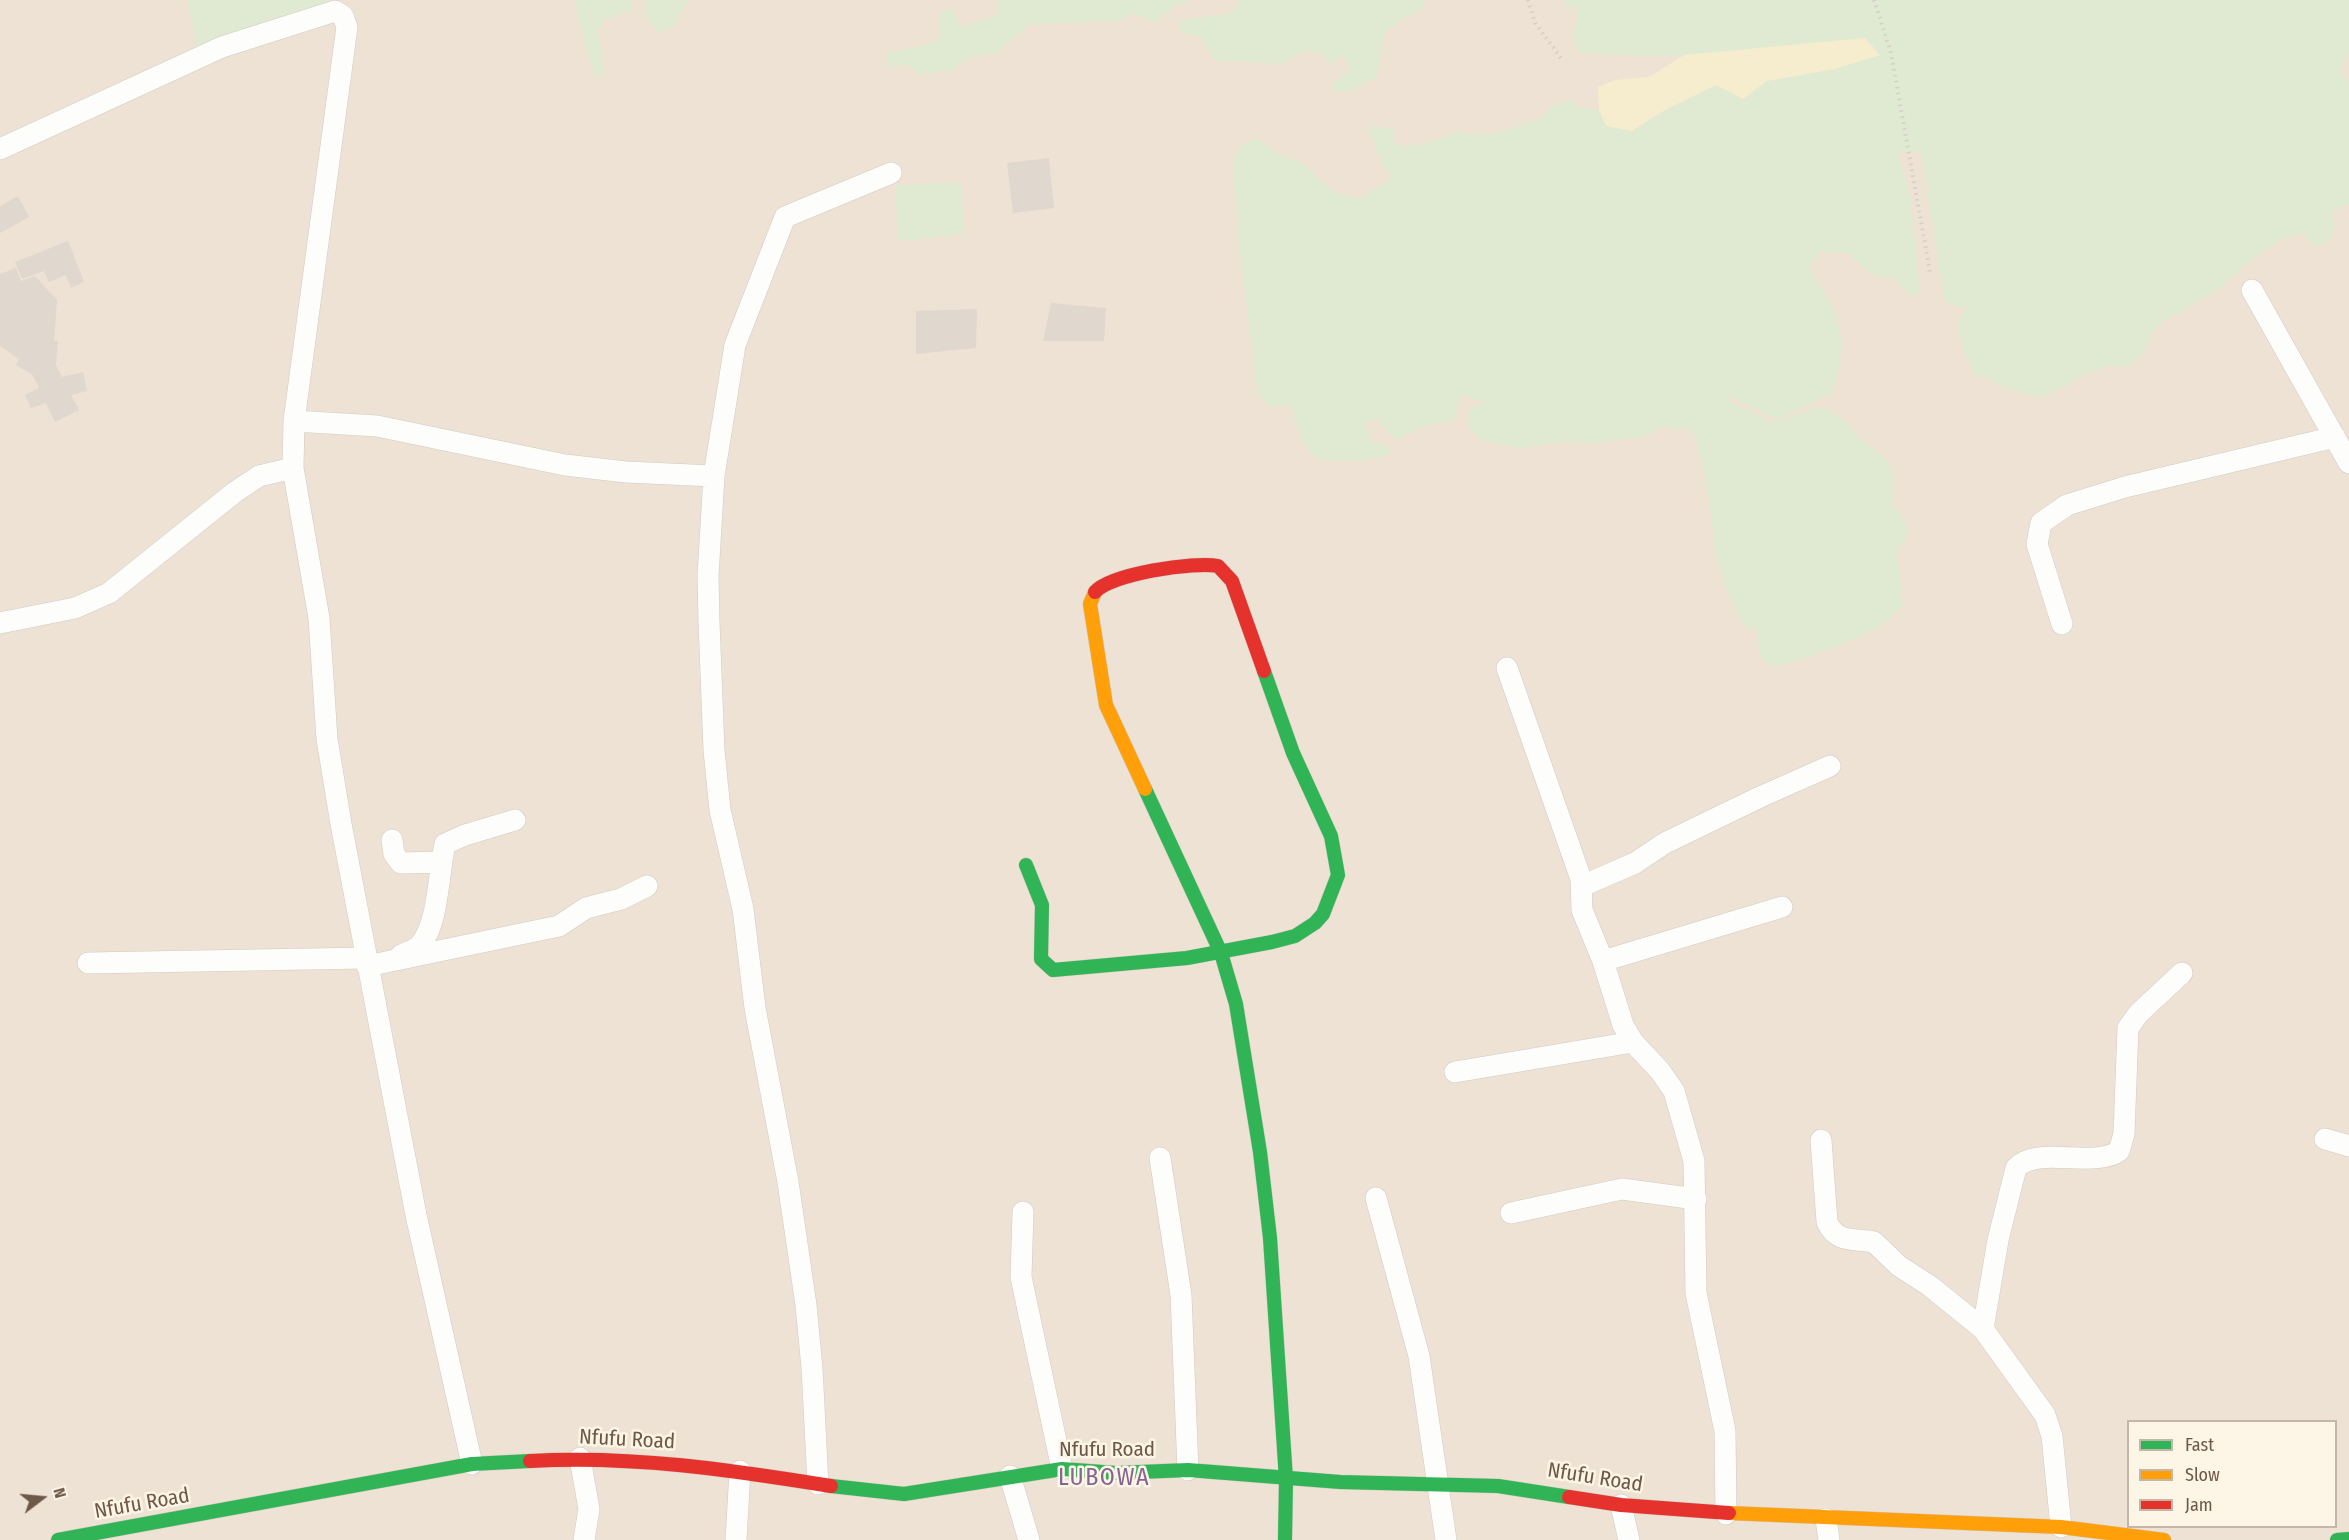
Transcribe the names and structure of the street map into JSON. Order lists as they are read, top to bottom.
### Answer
{
  "streets": {
    "street": ["Nfufu Road"]
  },
  "districts": ["LUBOWA"],
  "legend": ["Fast", "Slow", "Jam"],
  "north": "right"
}
